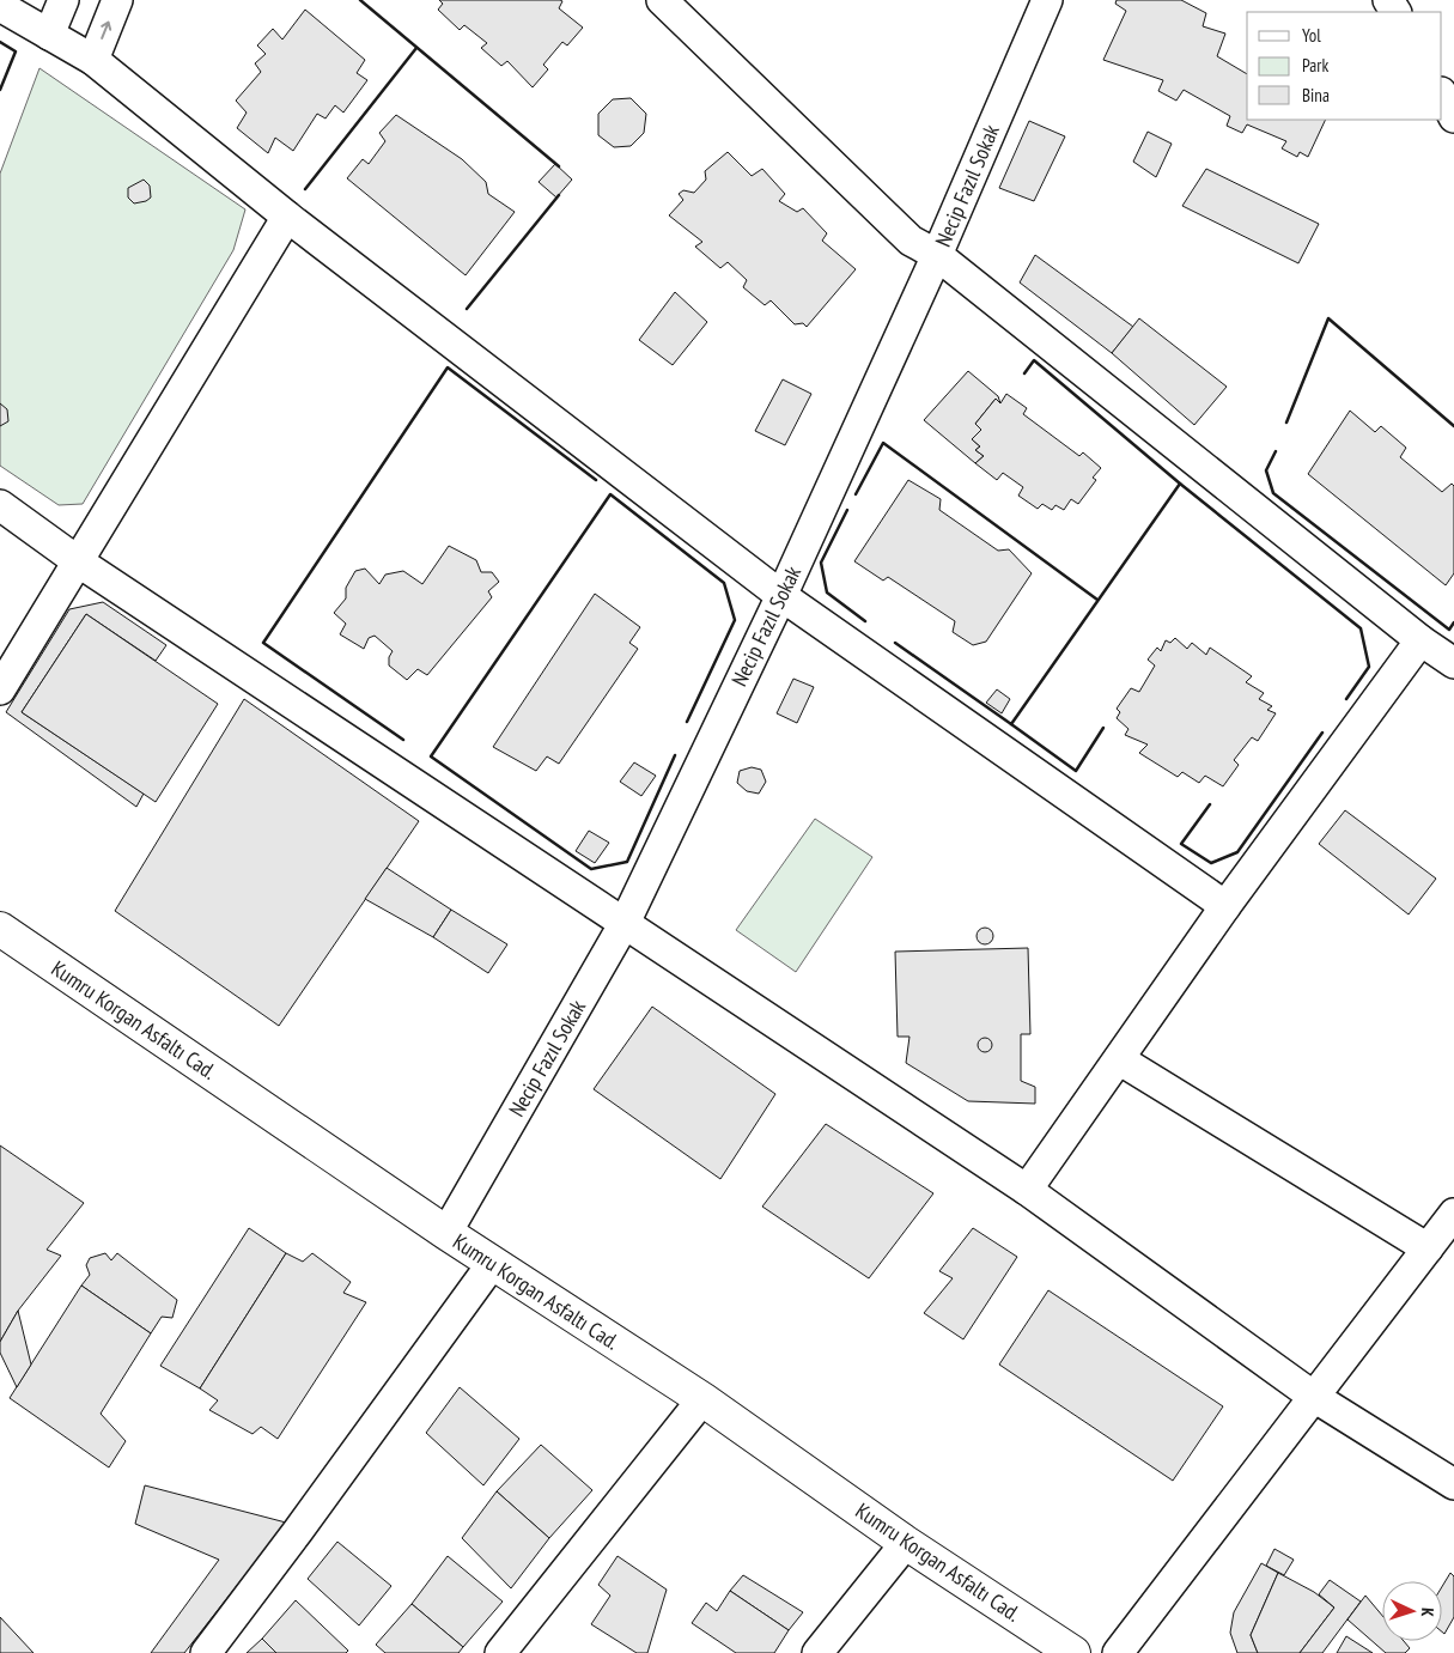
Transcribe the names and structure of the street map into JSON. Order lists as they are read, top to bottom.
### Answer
{
  "streets": {
    "main road": ["Kumru Korgan Asfaltı Cad."],
    "street": ["Necip Fazıl Sokak"]
  },
  "crossings": [
    ["Necip Fazıl Sokak", "Kumru Korgan Asfaltı Cad."]
  ],
  "legend": ["Yol", "Park", "Bina"],
  "north": "right"
}
